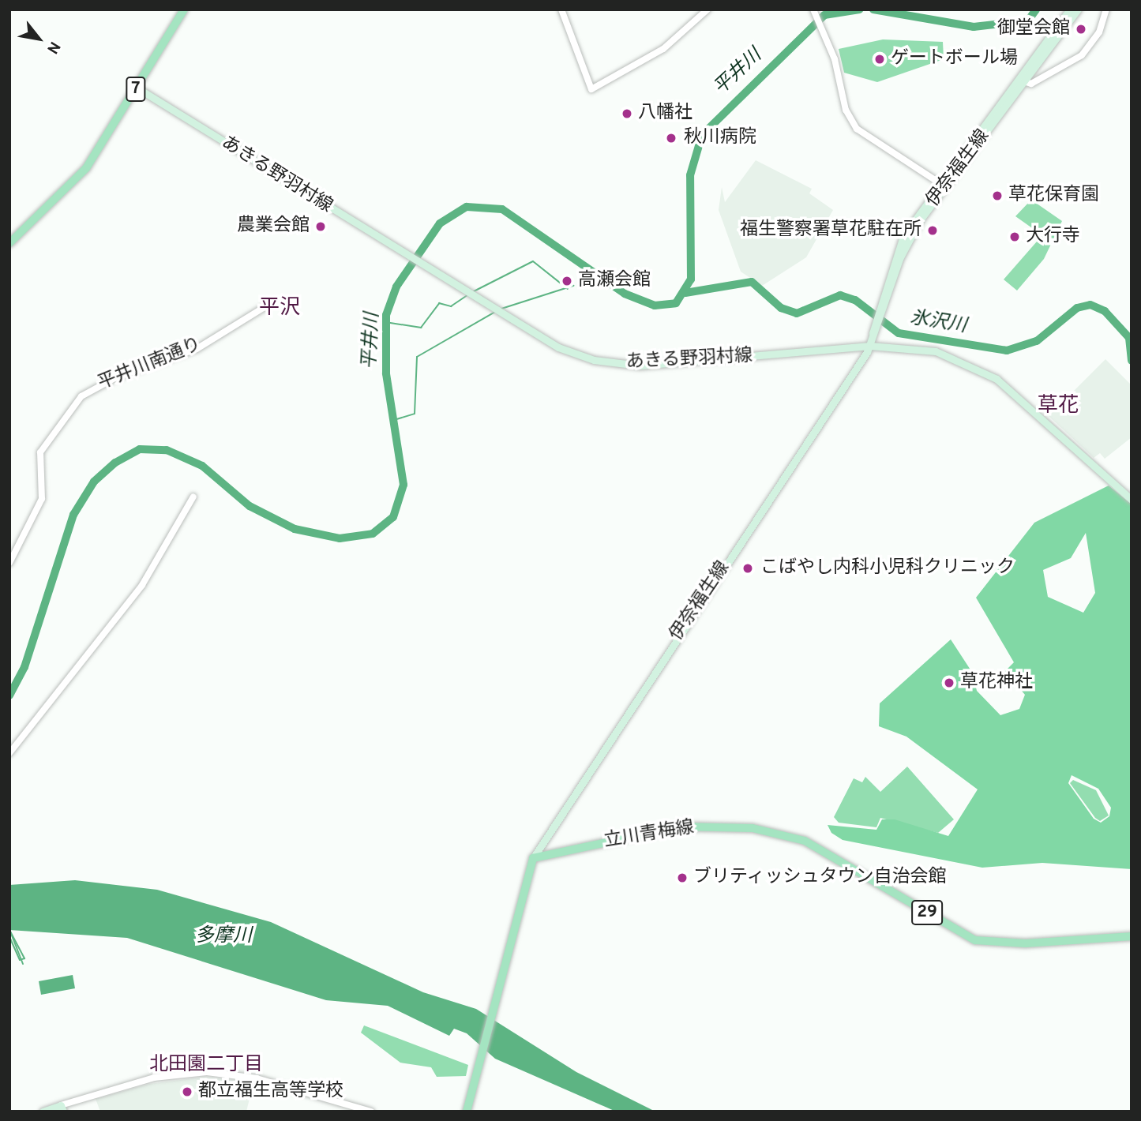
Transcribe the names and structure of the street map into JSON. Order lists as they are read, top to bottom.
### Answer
{
  "streets": {
    "main road": [
      "7",
      "伊奈福生線",
      "あきる野羽村線",
      "立川青梅線",
      "29"
    ],
    "street": ["平井川南通り"]
  },
  "crossings": [
    ["7", "あきる野羽村線"],
    ["伊奈福生線", "あきる野羽村線"],
    ["伊奈福生線", "立川青梅線"]
  ],
  "districts": ["平沢", "草花", "北田園二丁目"],
  "water": ["平井川", "氷沢川", "多摩川"],
  "places": [
    "御堂会館",
    "ゲートボール場",
    "八幡社",
    "秋川病院",
    "草花保育園",
    "農業会館",
    "福生警察署草花駐在所",
    "大行寺",
    "高瀬会館",
    "こばやし内科小児科クリニック",
    "草花神社",
    "ブリティッシュタウン自治会館",
    "都立福生高等学校"
  ],
  "north": "bottom right"
}
